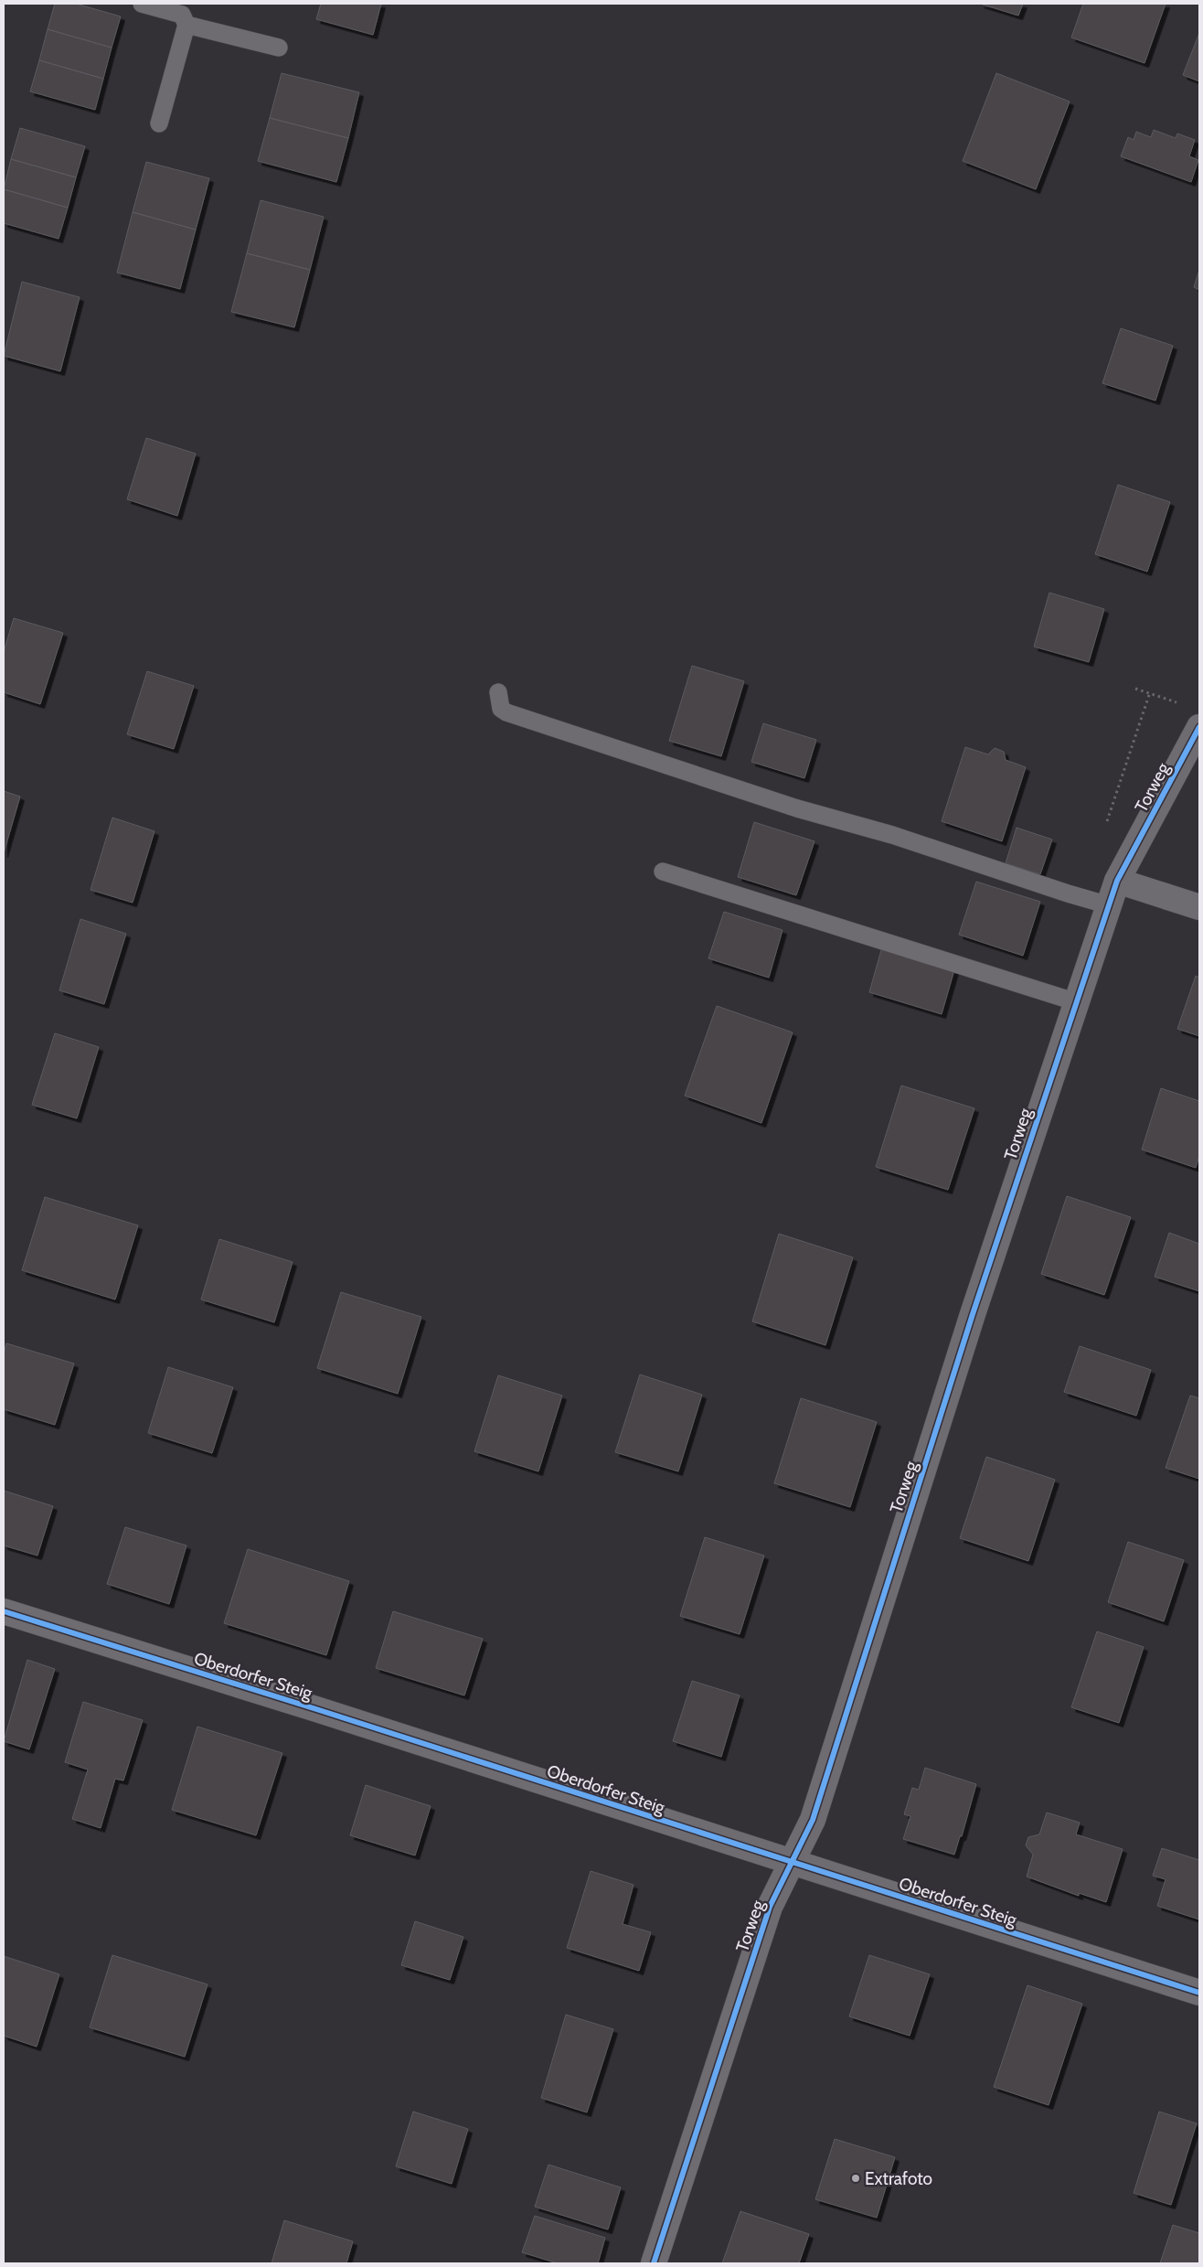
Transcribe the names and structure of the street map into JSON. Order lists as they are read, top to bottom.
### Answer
{
  "streets": {
    "street": ["Torweg", "Oberdorfer Steig"]
  },
  "crossings": [
    ["Torweg", "Oberdorfer Steig"]
  ],
  "places": ["Extrafoto"]
}
